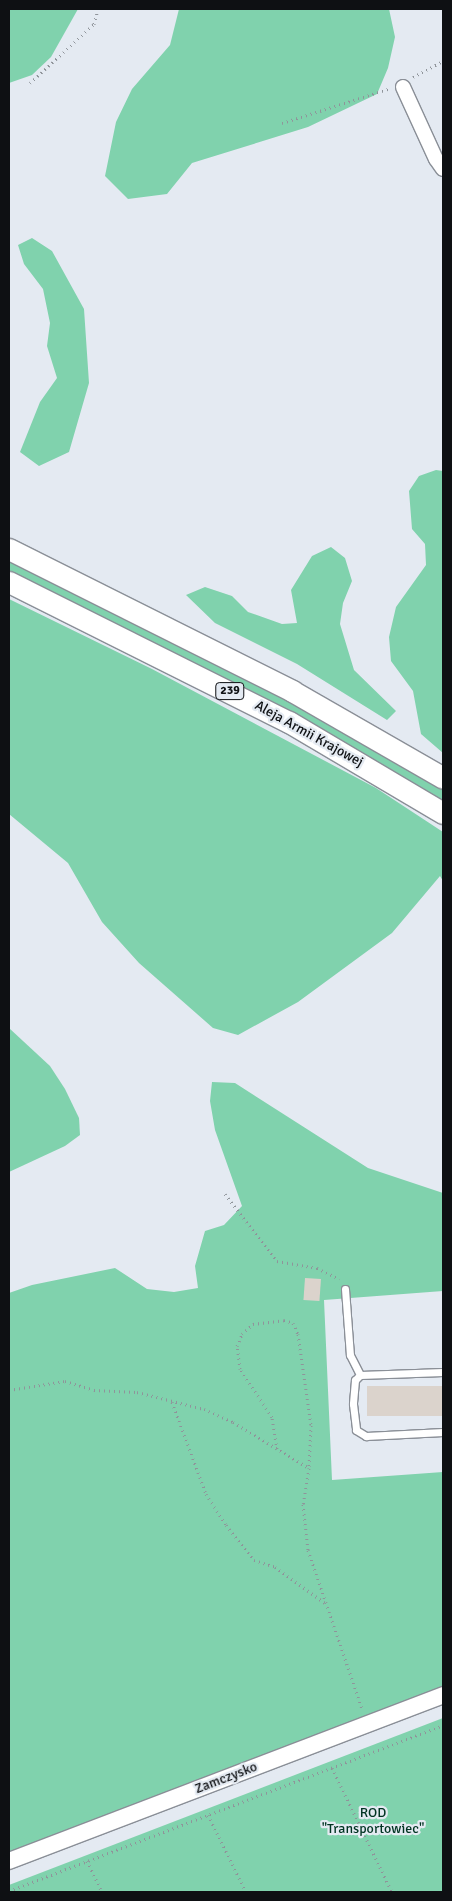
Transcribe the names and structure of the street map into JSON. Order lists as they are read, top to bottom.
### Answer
{
  "streets": {
    "main road": ["239", "Aleja Armii Krajowej"],
    "street": ["Zamczysko"]
  },
  "parks": ["ROD \"Transportowiec\""]
}
